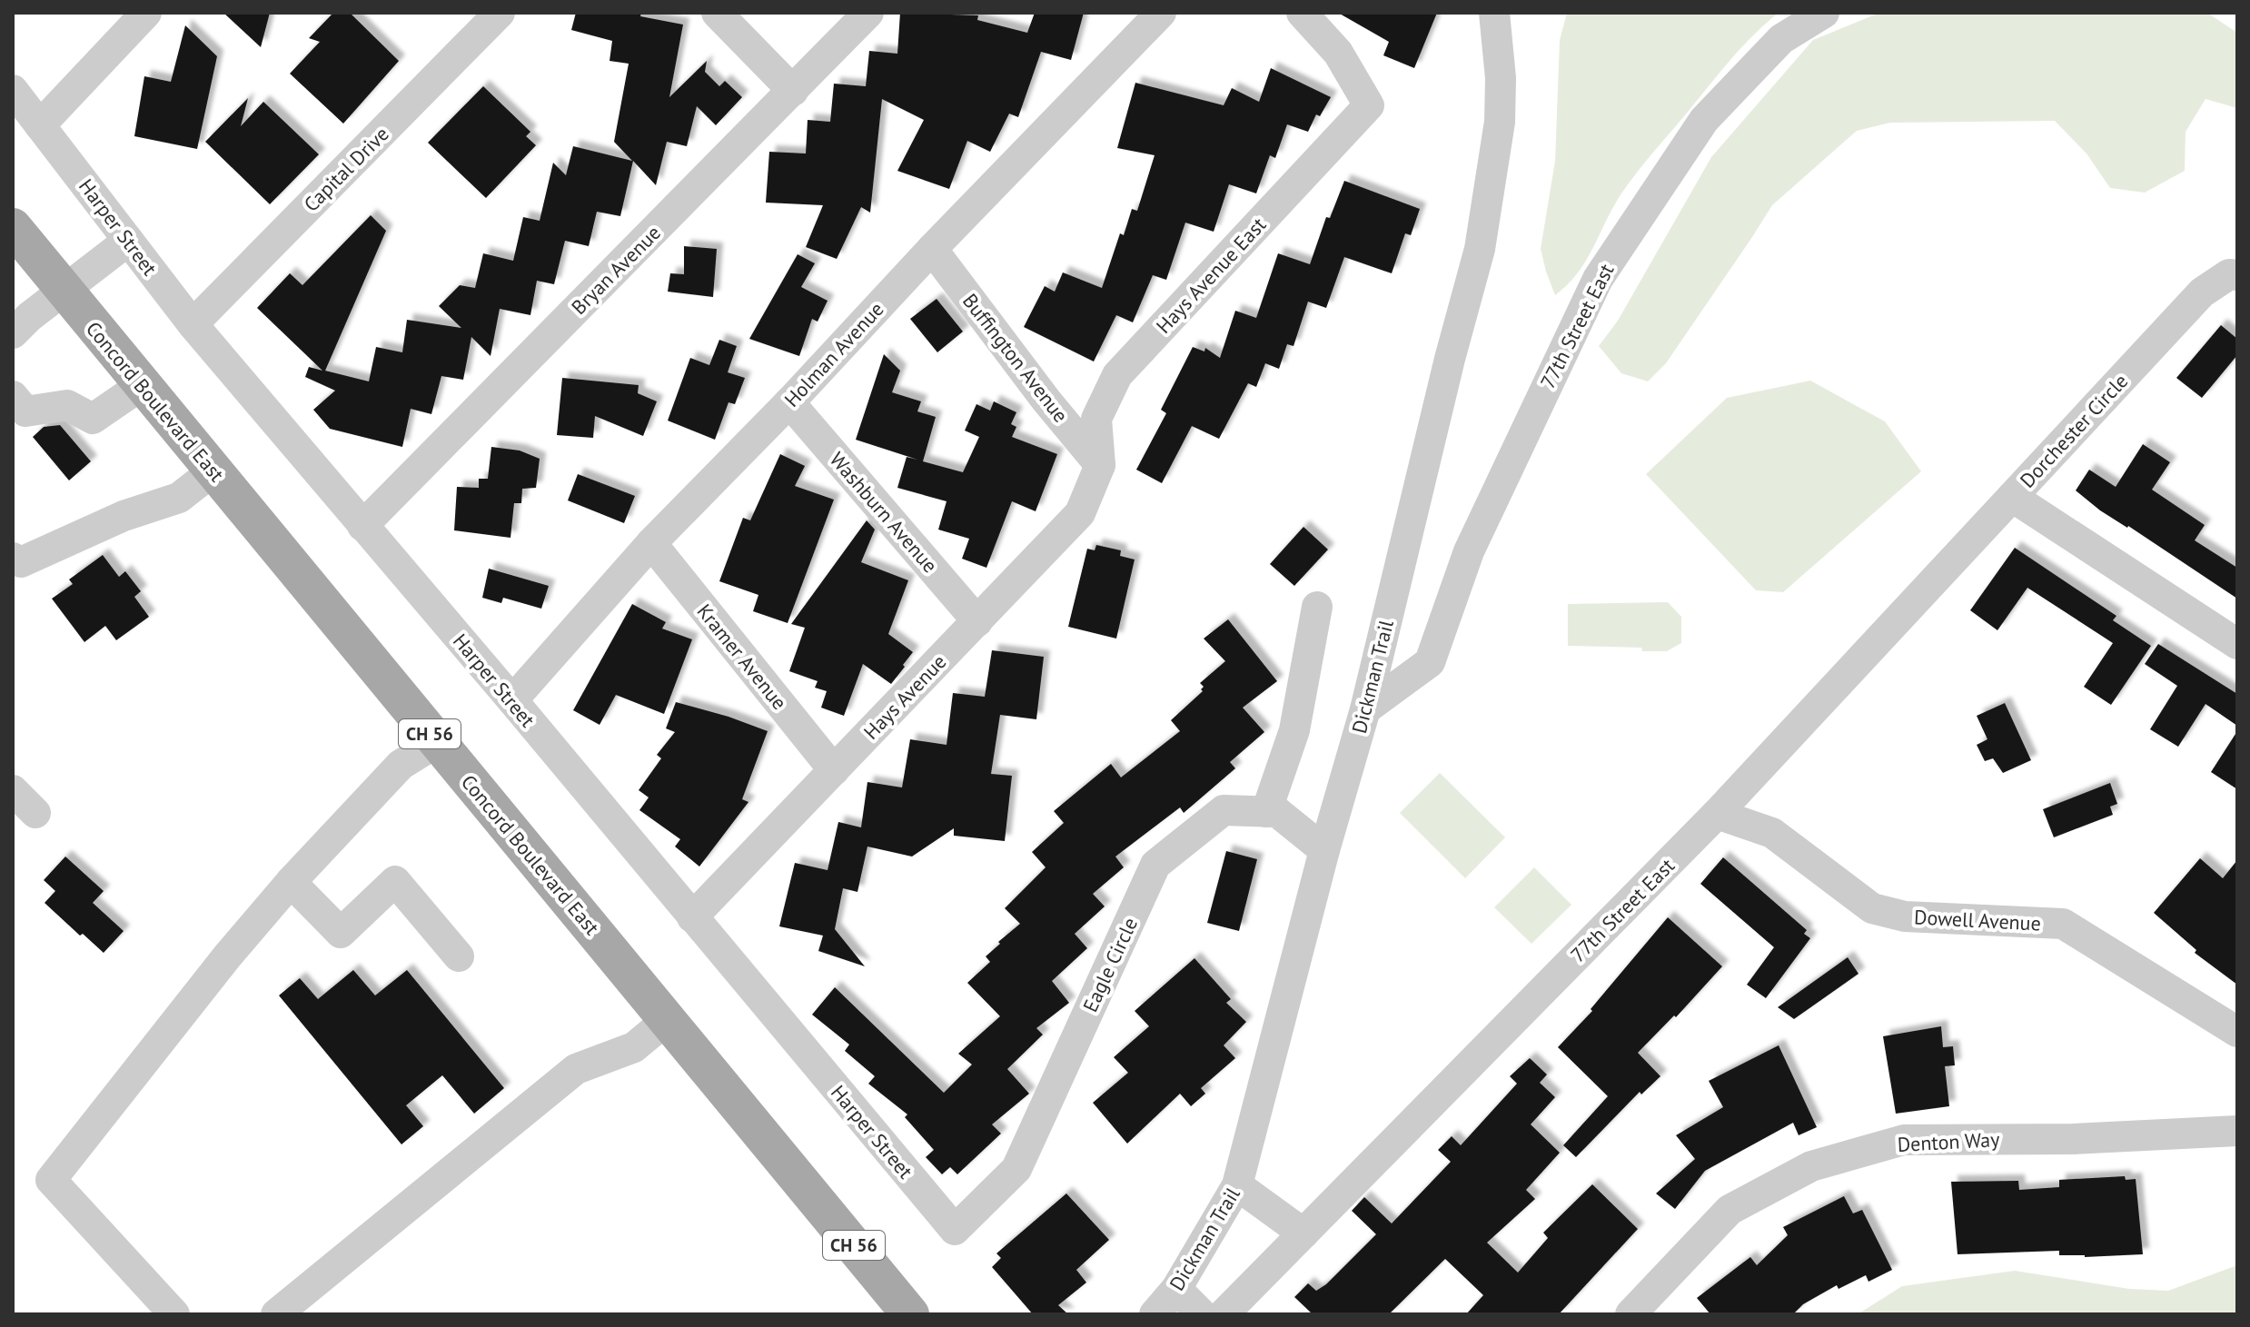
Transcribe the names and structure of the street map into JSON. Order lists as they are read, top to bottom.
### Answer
{
  "streets": {
    "main road": ["Concord Boulevard East", "CH 56"],
    "street": [
      "Capital Drive",
      "Harper Street",
      "Bryan Avenue",
      "Hays Avenue East",
      "77th Street East",
      "Holman Avenue",
      "Buffington Avenue",
      "Dorchester Circle",
      "Washburn Avenue",
      "Kramer Avenue",
      "Dickman Trail",
      "Hays Avenue",
      "Dowell Avenue",
      "Eagle Circle",
      "Denton Way"
    ]
  },
  "crossings": [
    ["Capital Drive", "Harper Street"],
    ["Harper Street", "Bryan Avenue"],
    ["Harper Street", "Holman Avenue"],
    ["Harper Street", "Hays Avenue"],
    ["Harper Street", "Eagle Circle"],
    ["Hays Avenue East", "Buffington Avenue"],
    ["Hays Avenue East", "Hays Avenue"],
    ["77th Street East", "Dorchester Circle"],
    ["77th Street East", "Dickman Trail"],
    ["77th Street East", "Dowell Avenue"],
    ["Holman Avenue", "Buffington Avenue"],
    ["Holman Avenue", "Washburn Avenue"],
    ["Holman Avenue", "Kramer Avenue"],
    ["Buffington Avenue", "Hays Avenue"],
    ["Washburn Avenue", "Hays Avenue"],
    ["Kramer Avenue", "Hays Avenue"],
    ["Dickman Trail", "Eagle Circle"]
  ]
}
